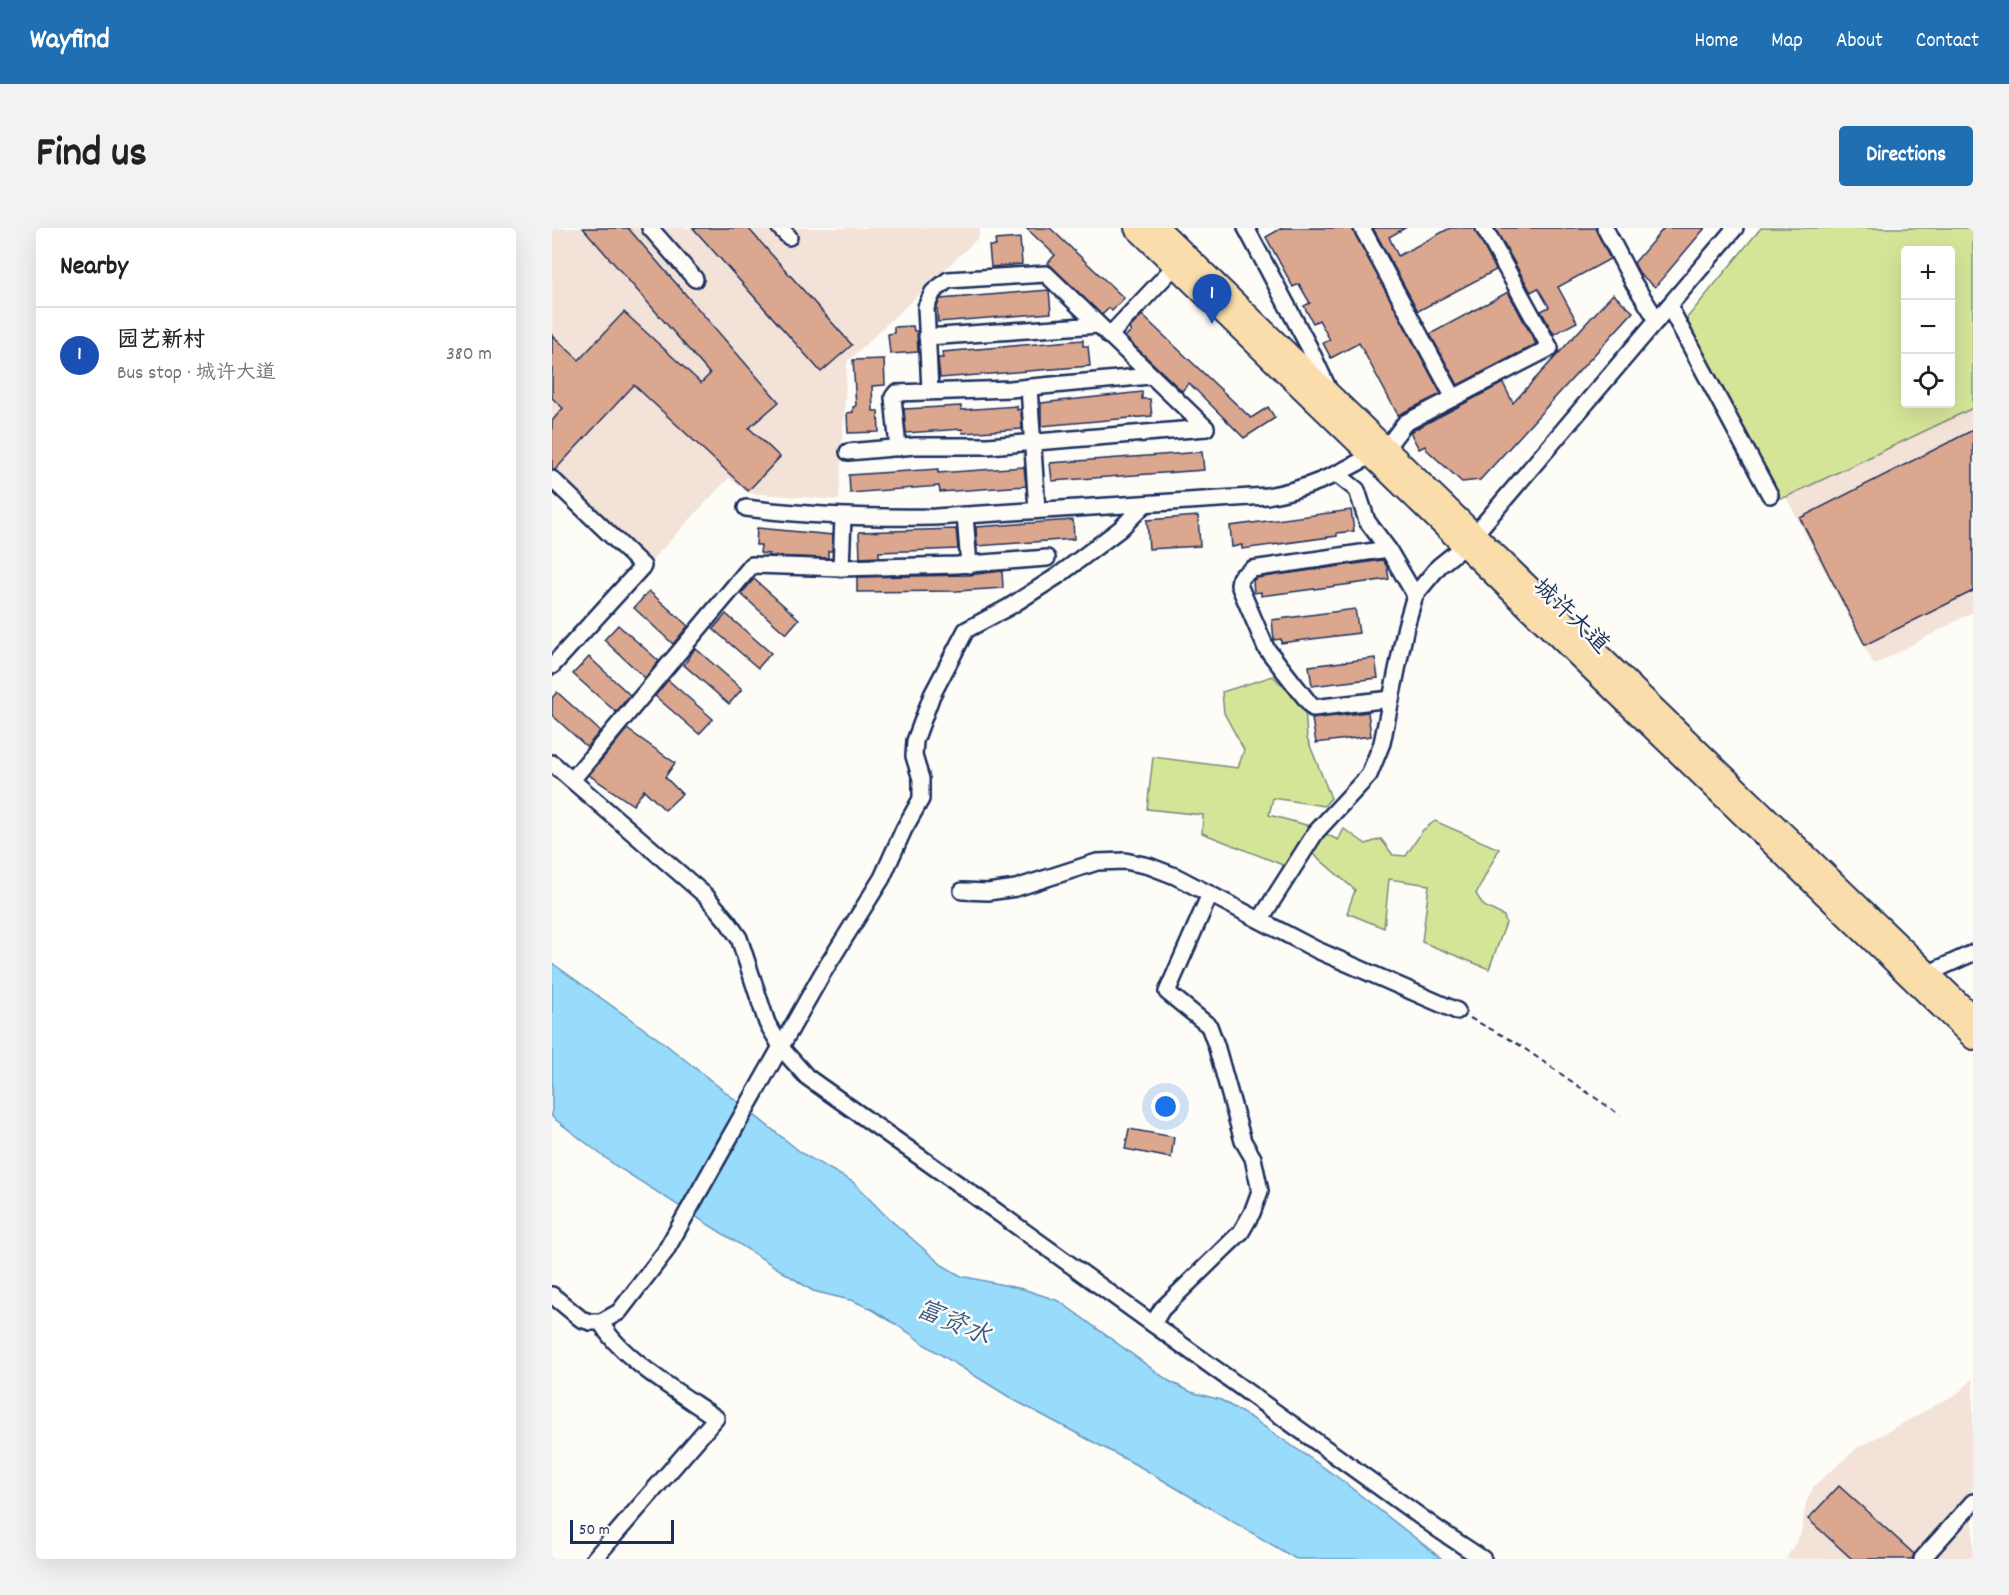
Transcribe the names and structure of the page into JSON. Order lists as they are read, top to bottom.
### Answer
{
  "streets": {
    "main road": ["城许大道"]
  },
  "water": ["富资水"],
  "scale_bar": "50 m",
  "page": {
    "header": "Wayfind",
    "nav": [
      "Home",
      "Map",
      "About",
      "Contact"
    ],
    "title": "Find us",
    "buttons": "Directions",
    "heading": "Nearby",
    "map_buttons": ["+", "−"],
    "pins": "1",
    "list": [
      {
        "mark": "1",
        "name": "园艺新村",
        "note": "Bus stop · 城许大道",
        "value": "380 m"
      }
    ],
    "scale": "50 m"
  }
}
